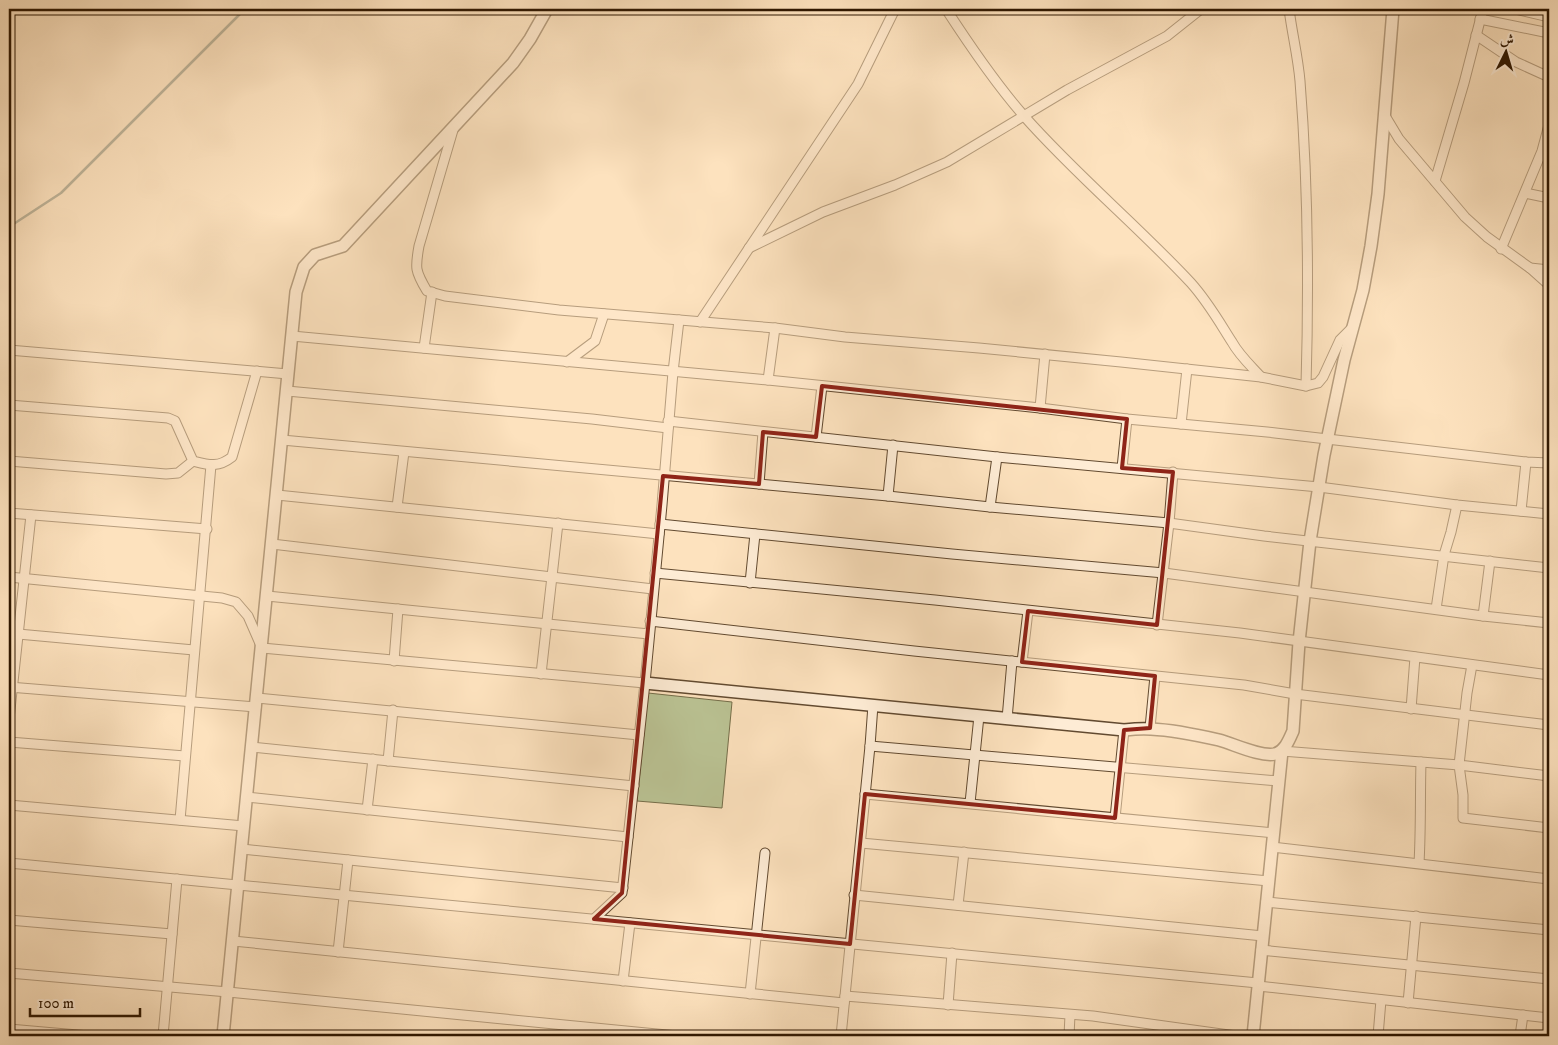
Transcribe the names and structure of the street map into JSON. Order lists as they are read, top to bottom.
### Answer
{
  "scale_bar": "100 m",
  "north": "top"
}
